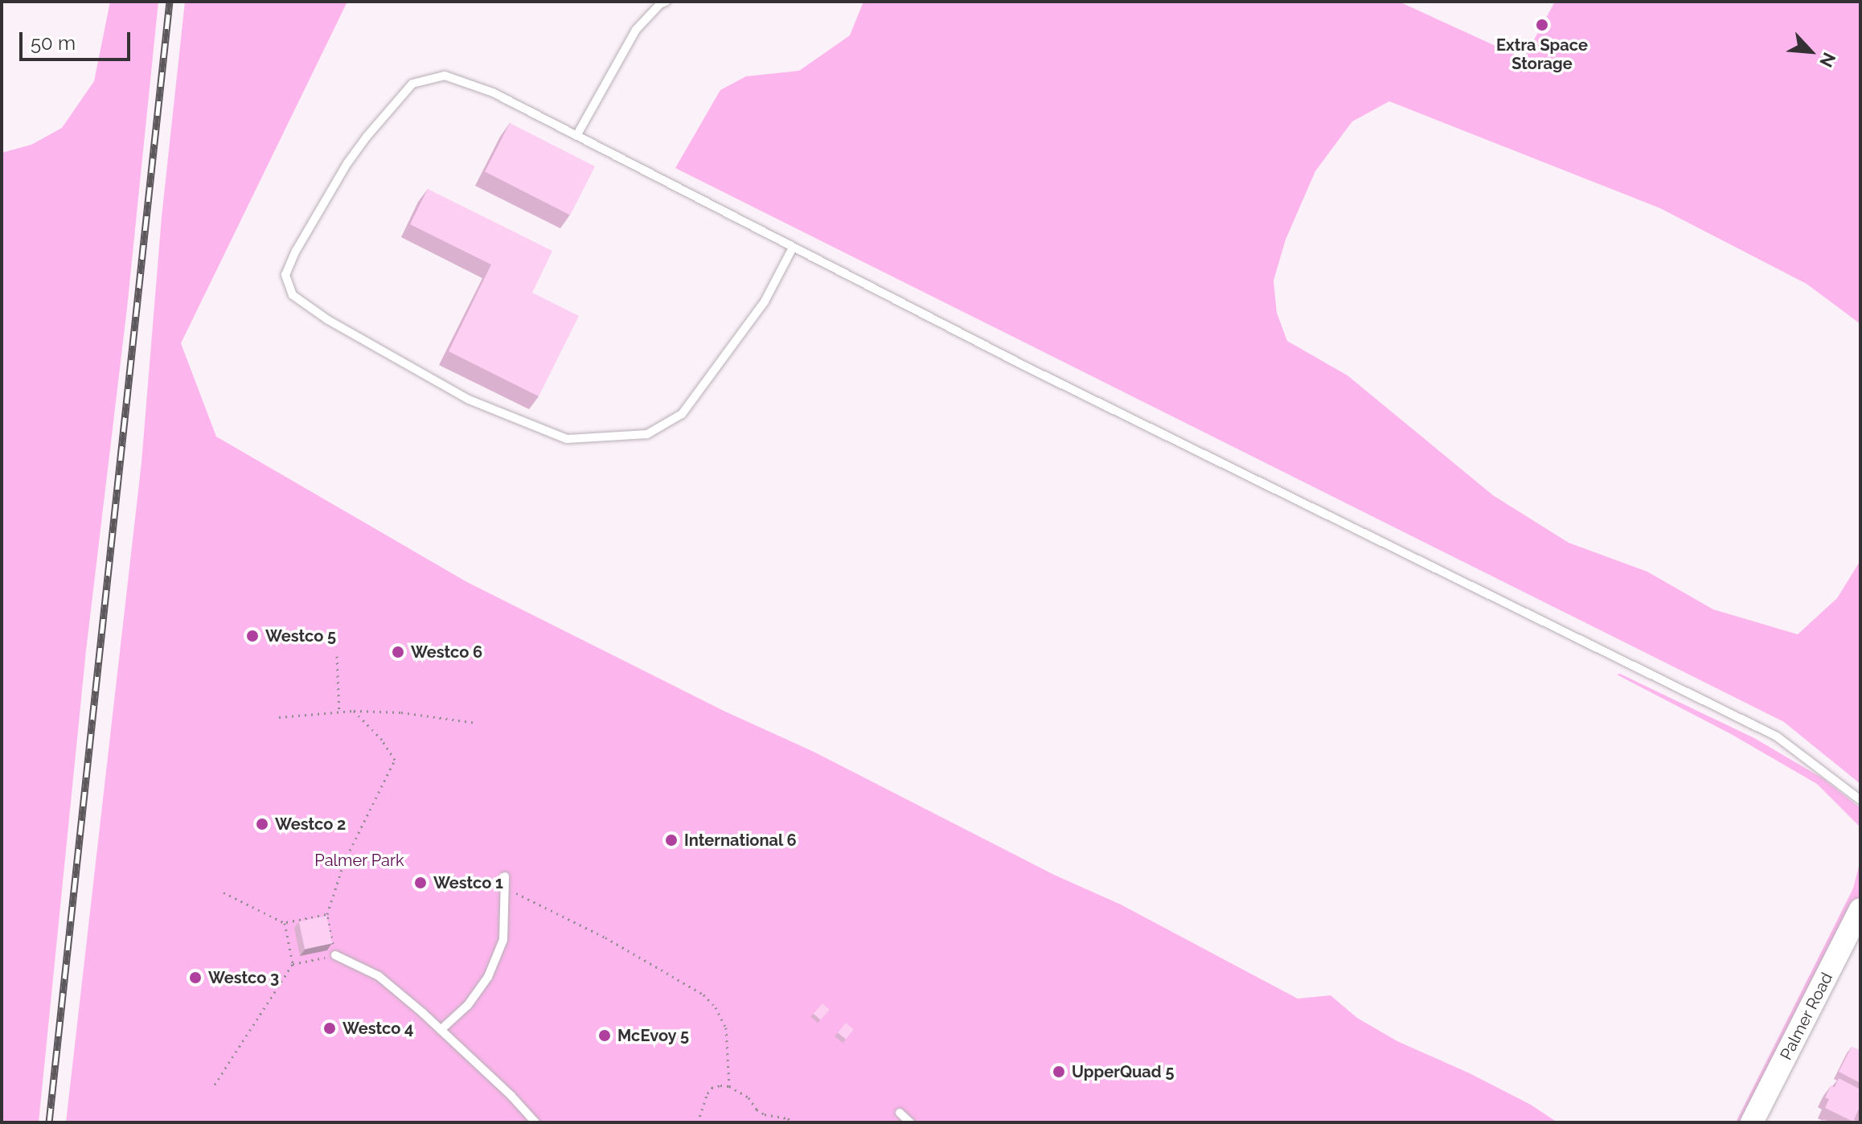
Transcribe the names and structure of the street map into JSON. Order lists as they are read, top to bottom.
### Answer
{
  "streets": {
    "street": ["Palmer Road"]
  },
  "parks": ["Palmer Park"],
  "places": [
    "Extra Space Storage",
    "Westco 5",
    "Westco 6",
    "Westco 2",
    "International 6",
    "Westco 1",
    "Westco 3",
    "Westco 4",
    "McEvoy 5",
    "UpperQuad 5"
  ],
  "scale_bar": "50 m",
  "north": "bottom right"
}
